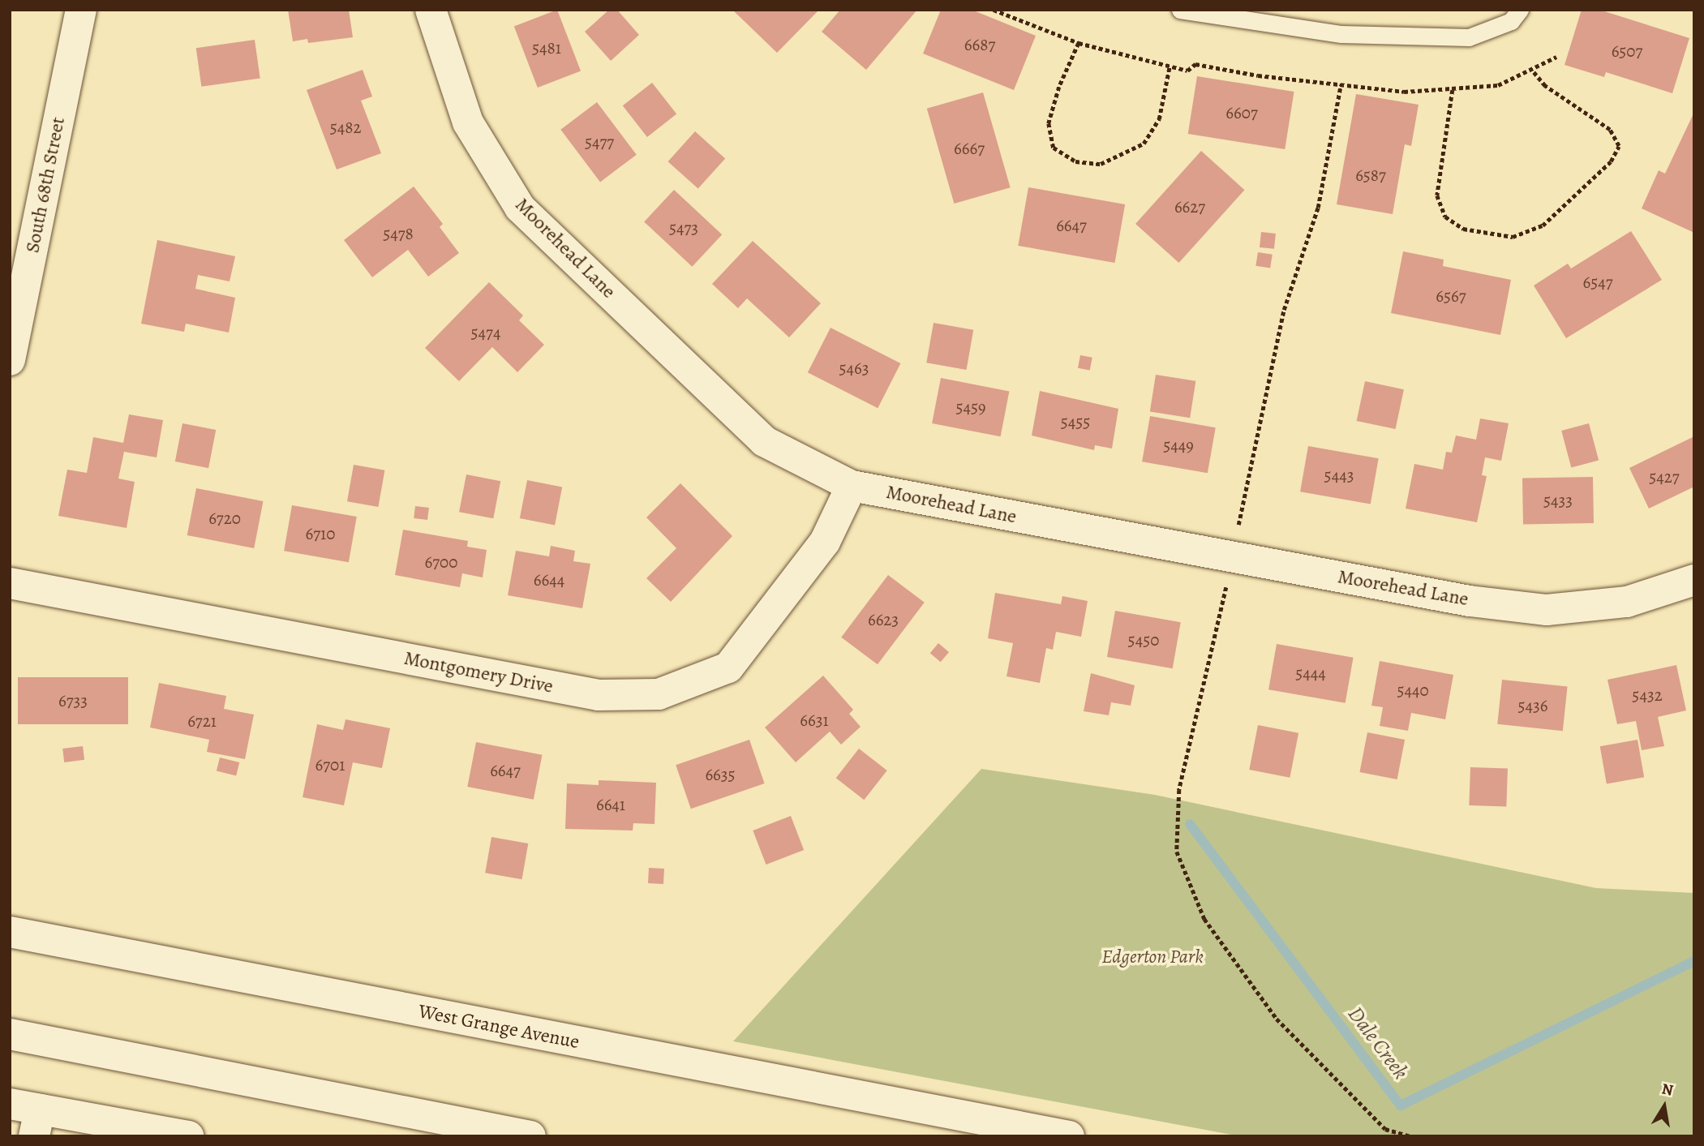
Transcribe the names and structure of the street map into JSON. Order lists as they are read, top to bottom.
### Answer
{
  "streets": {
    "street": [
      "South 68th Street",
      "Moorehead Lane",
      "Montgomery Drive",
      "West Grange Avenue"
    ]
  },
  "crossings": [
    ["Moorehead Lane", "Montgomery Drive"]
  ],
  "water": ["Dale Creek"],
  "parks": ["Edgerton Park"],
  "house_numbers": [
    "6687",
    "5481",
    "6507",
    "6607",
    "5482",
    "5477",
    "6667",
    "6587",
    "6627",
    "6647",
    "5473",
    "5478",
    "6547",
    "6567",
    "5474",
    "5463",
    "5459",
    "5455",
    "5449",
    "5443",
    "5427",
    "5433",
    "6720",
    "6710",
    "6700",
    "6644",
    "6623",
    "5450",
    "5444",
    "5440",
    "5432",
    "6733",
    "5436",
    "6631",
    "6721",
    "6701",
    "6647",
    "6635",
    "6641"
  ],
  "north": "top"
}
